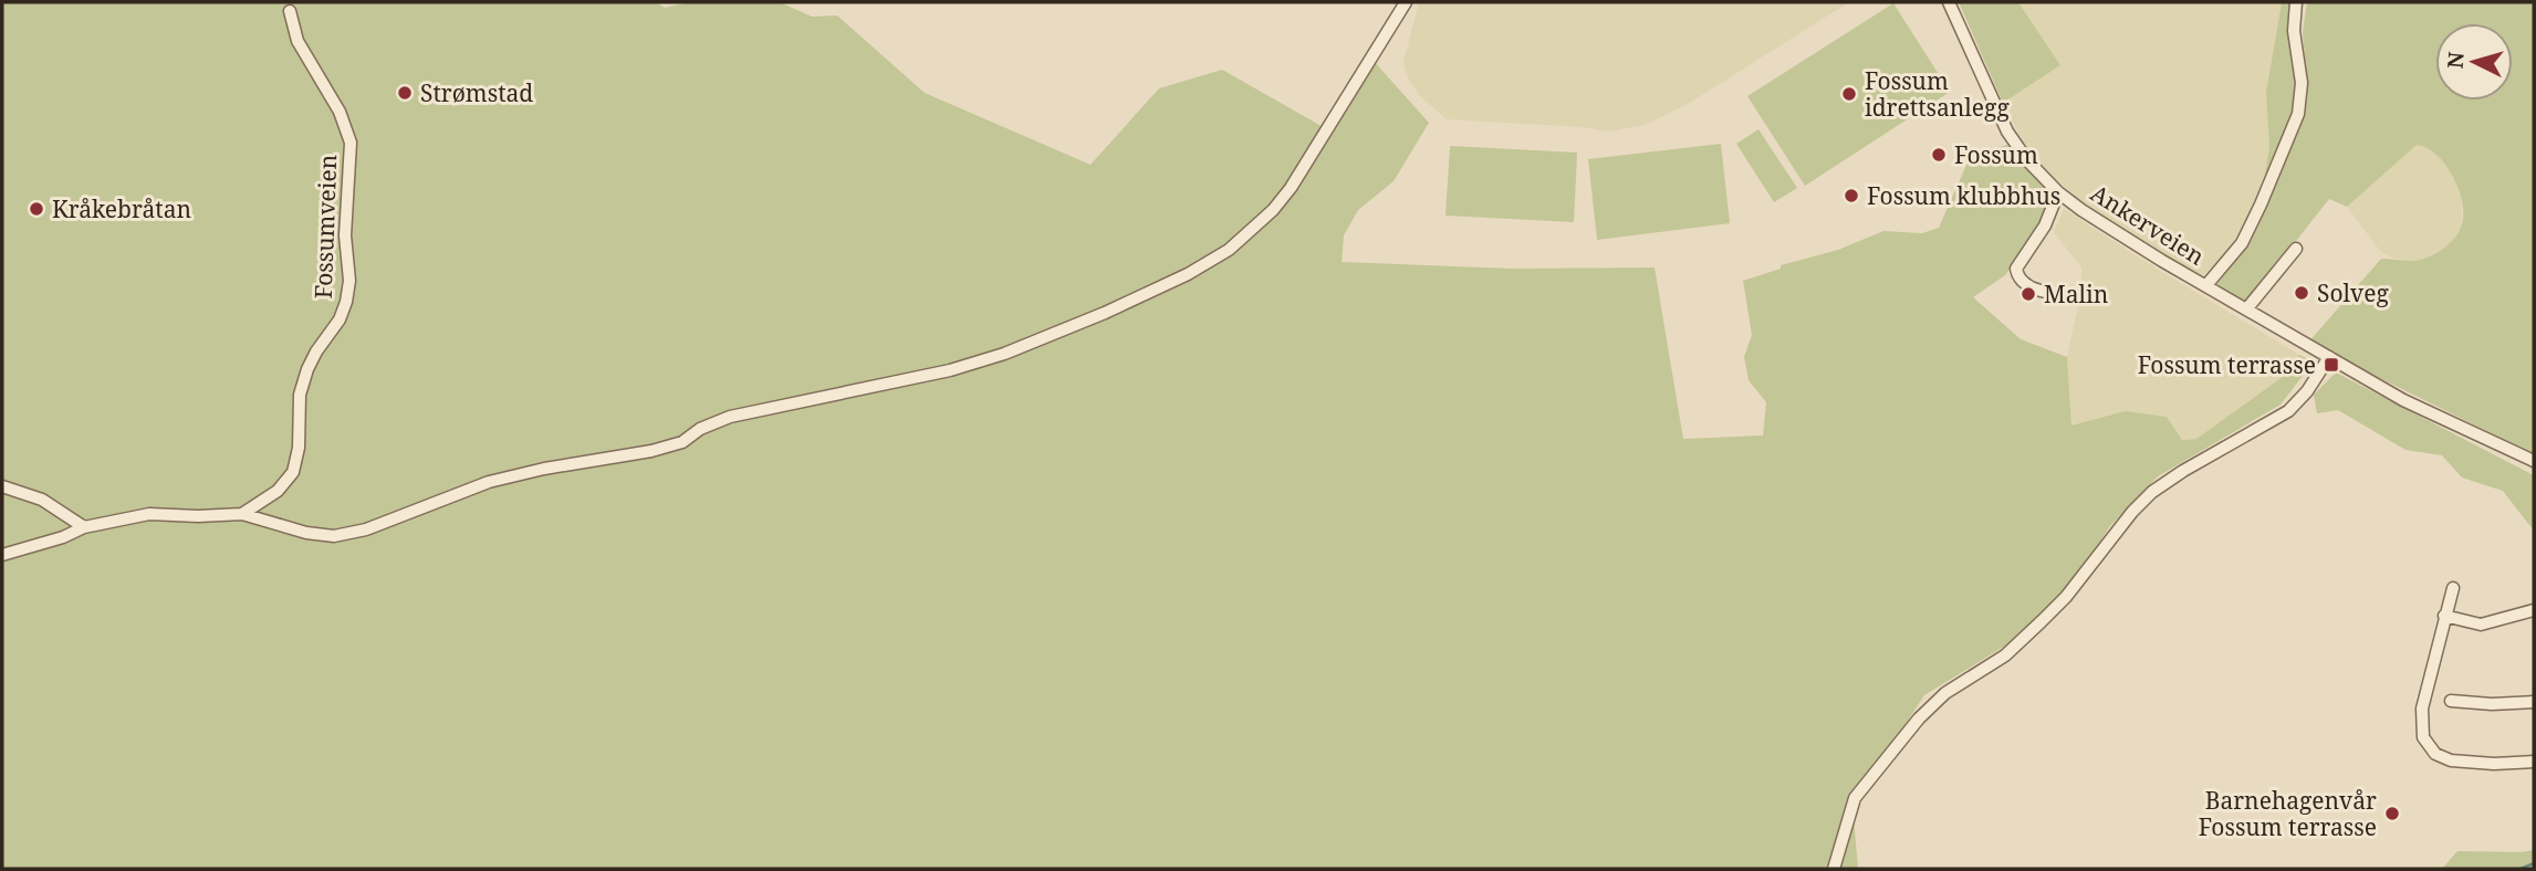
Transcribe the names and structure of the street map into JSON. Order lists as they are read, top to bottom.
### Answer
{
  "streets": {
    "street": ["Ankerveien", "Fossumveien"]
  },
  "places": {
    "other": [
      "Strømstad",
      "Fossum idrettsanlegg",
      "Fossum",
      "Fossum klubbhus",
      "Kråkebråtan",
      "Solveg",
      "Malin",
      "Barnehagenvår Fossum terrasse"
    ],
    "transit": ["Fossum terrasse"]
  },
  "north": "left"
}
